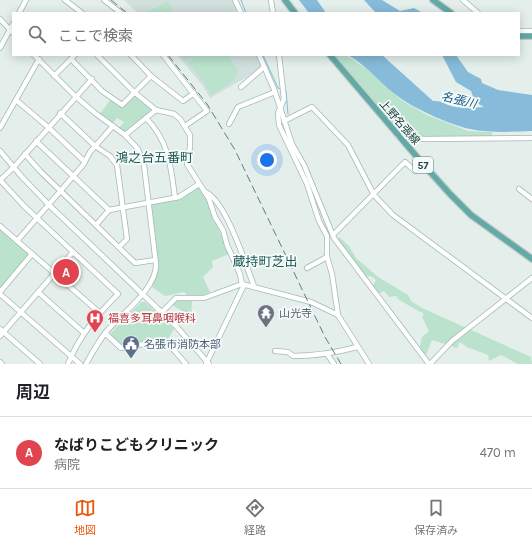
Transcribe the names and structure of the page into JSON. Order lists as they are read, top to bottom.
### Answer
{
  "streets": {
    "main road": ["上野名張線", "57"]
  },
  "districts": ["鴻之台五番町", "蔵持町芝出"],
  "water": ["名張川"],
  "places": {
    "temple": ["山光寺"],
    "hospital": ["福喜多耳鼻咽喉科"],
    "public building": ["名張市消防本部"]
  },
  "page": {
    "search": "ここで検索",
    "pins": "A",
    "heading": "周辺",
    "list": [
      {
        "mark": "A",
        "name": "なばりこどもクリニック",
        "note": "病院",
        "value": "470 m"
      }
    ],
    "nav": ["地図", "経路", "保存済み"]
  }
}
